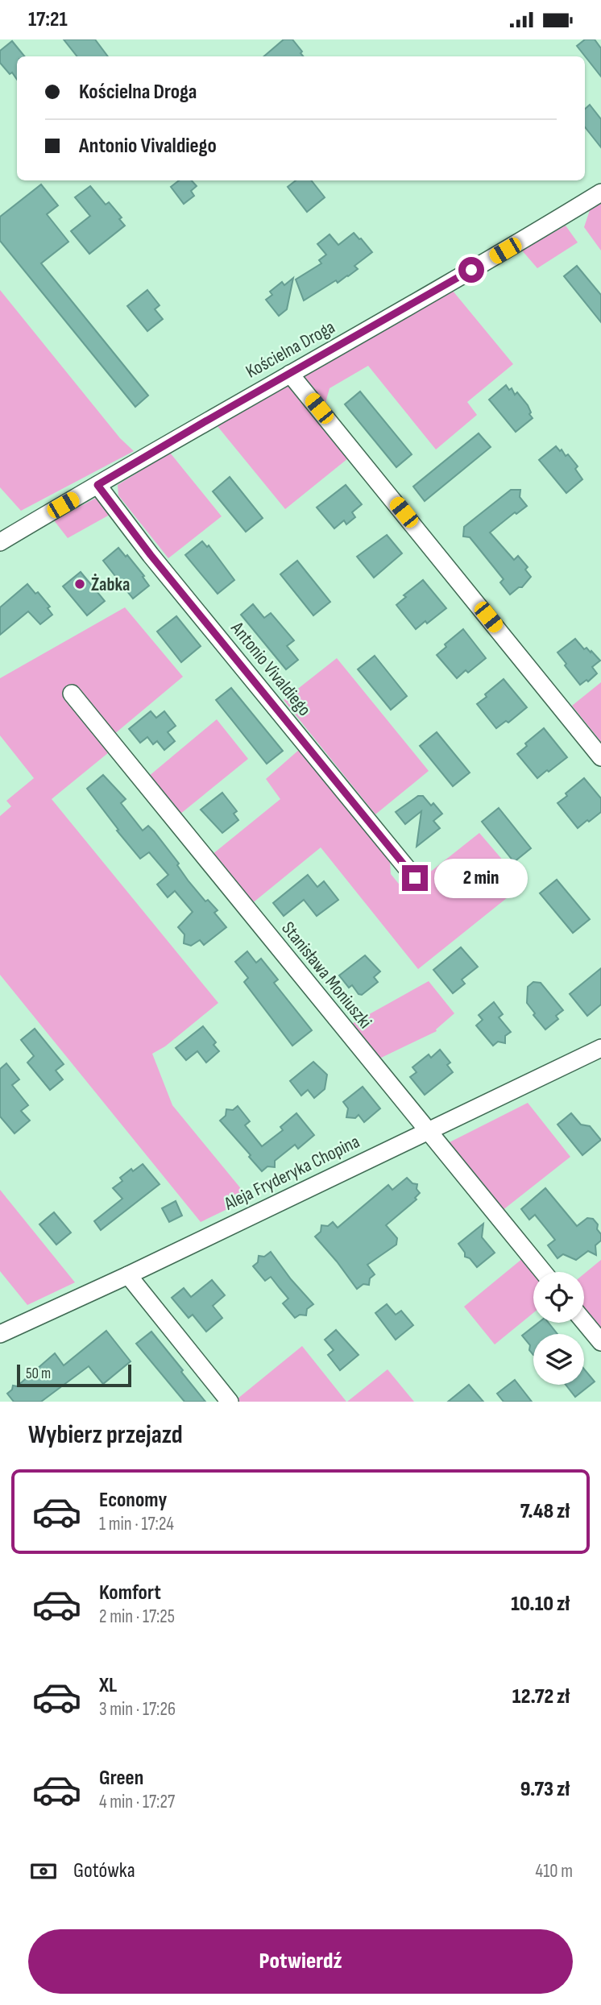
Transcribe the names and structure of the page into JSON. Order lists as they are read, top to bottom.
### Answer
{
  "streets": {
    "street": [
      "Kościelna Droga",
      "Antonio Vivaldiego",
      "Stanisława Moniuszki",
      "Aleja Fryderyka Chopina"
    ]
  },
  "crossings": [
    ["Kościelna Droga", "Antonio Vivaldiego"],
    ["Stanisława Moniuszki", "Aleja Fryderyka Chopina"]
  ],
  "places": ["Żabka"],
  "scale_bar": "50 m",
  "page": {
    "status": "17:21",
    "banner": ["Kościelna Droga", "Antonio Vivaldiego"],
    "bubble": "2 min",
    "scale": "50 m",
    "heading": "Wybierz przejazd",
    "list": [
      {
        "name": "Economy",
        "note": "1 min · 17:24",
        "value": "7.48 zł"
      },
      {
        "name": "Komfort",
        "note": "2 min · 17:25",
        "value": "10.10 zł"
      },
      {
        "name": "XL",
        "note": "3 min · 17:26",
        "value": "12.72 zł"
      },
      {
        "name": "Green",
        "note": "4 min · 17:27",
        "value": "9.73 zł"
      }
    ],
    "pay": ["Gotówka", "410 m"],
    "buttons": "Potwierdź"
  }
}
